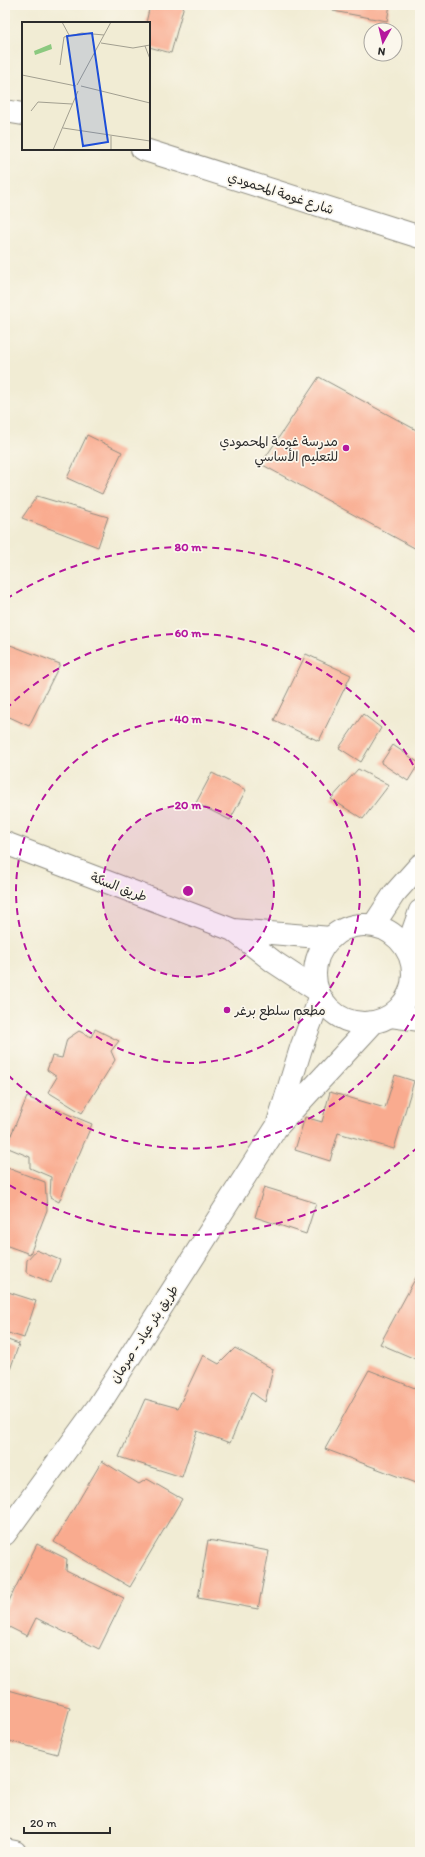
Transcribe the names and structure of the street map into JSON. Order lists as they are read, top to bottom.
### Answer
{
  "streets": {
    "main road": ["شارع غومة المحمودي", "طريق السكة", "طريق بئر عياد - صرمان"]
  },
  "places": ["مدرسة غومة المحمودي للتعليم الأساسي", "مطعم سلطع برغر"],
  "scale_bar": "20 m",
  "north": "bottom",
  "rings": [
    "80 m",
    "60 m",
    "40 m",
    "20 m"
  ]
}
